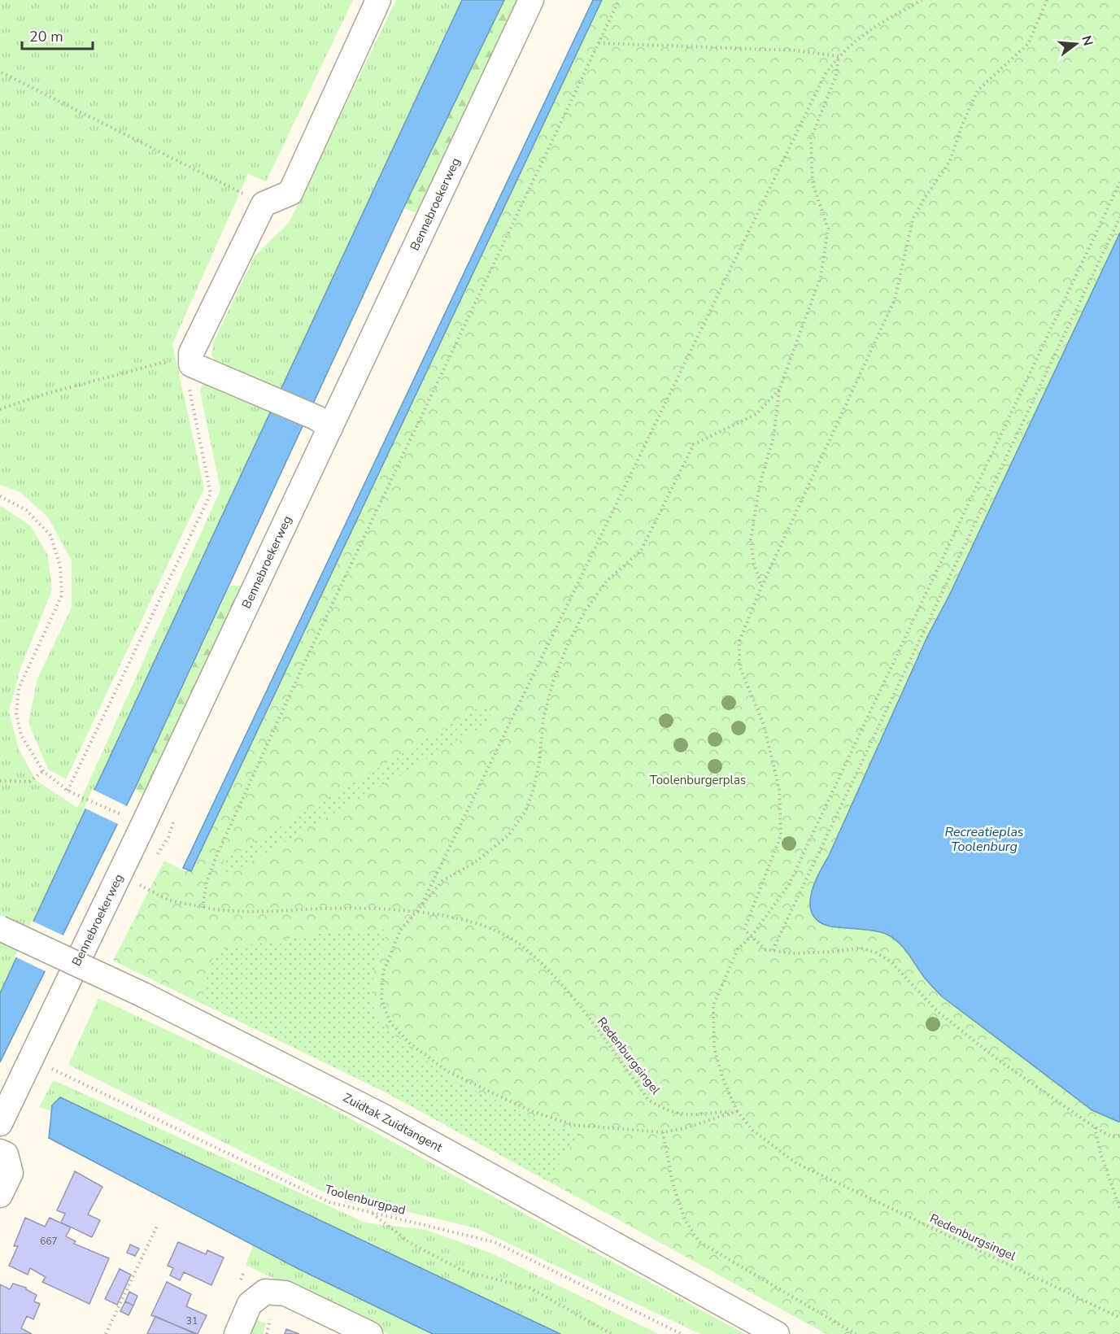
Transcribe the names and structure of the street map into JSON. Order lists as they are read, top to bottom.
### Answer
{
  "streets": {
    "street": ["Bennebroekerweg", "Zuidtak Zuidtangent"],
    "path": ["Redenburgsingel", "Toolenburgpad"]
  },
  "water": ["Recreatieplas Toolenburg"],
  "parks": ["Toolenburgerplas"],
  "house_numbers": ["667", "31"],
  "scale_bar": "20 m",
  "north": "right"
}
